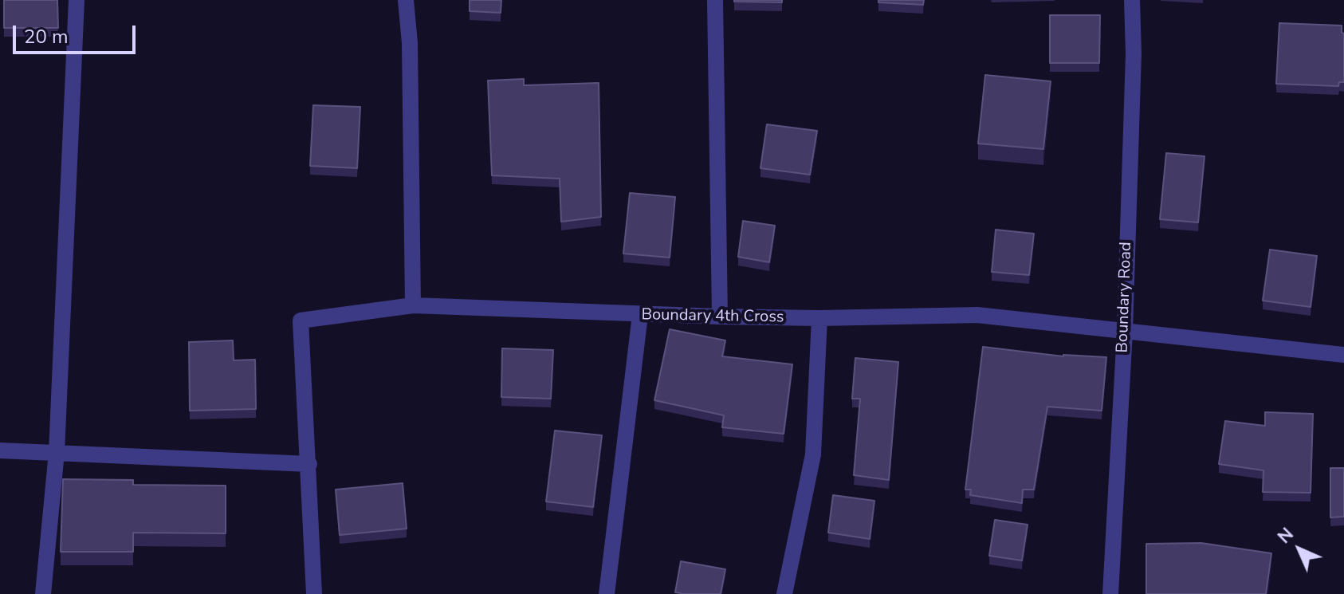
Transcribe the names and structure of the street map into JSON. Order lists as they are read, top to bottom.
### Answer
{
  "streets": {
    "street": ["Boundary Road", "Boundary 4th Cross"]
  },
  "crossings": [
    ["Boundary Road", "Boundary 4th Cross"]
  ],
  "scale_bar": "20 m",
  "north": "top left"
}
